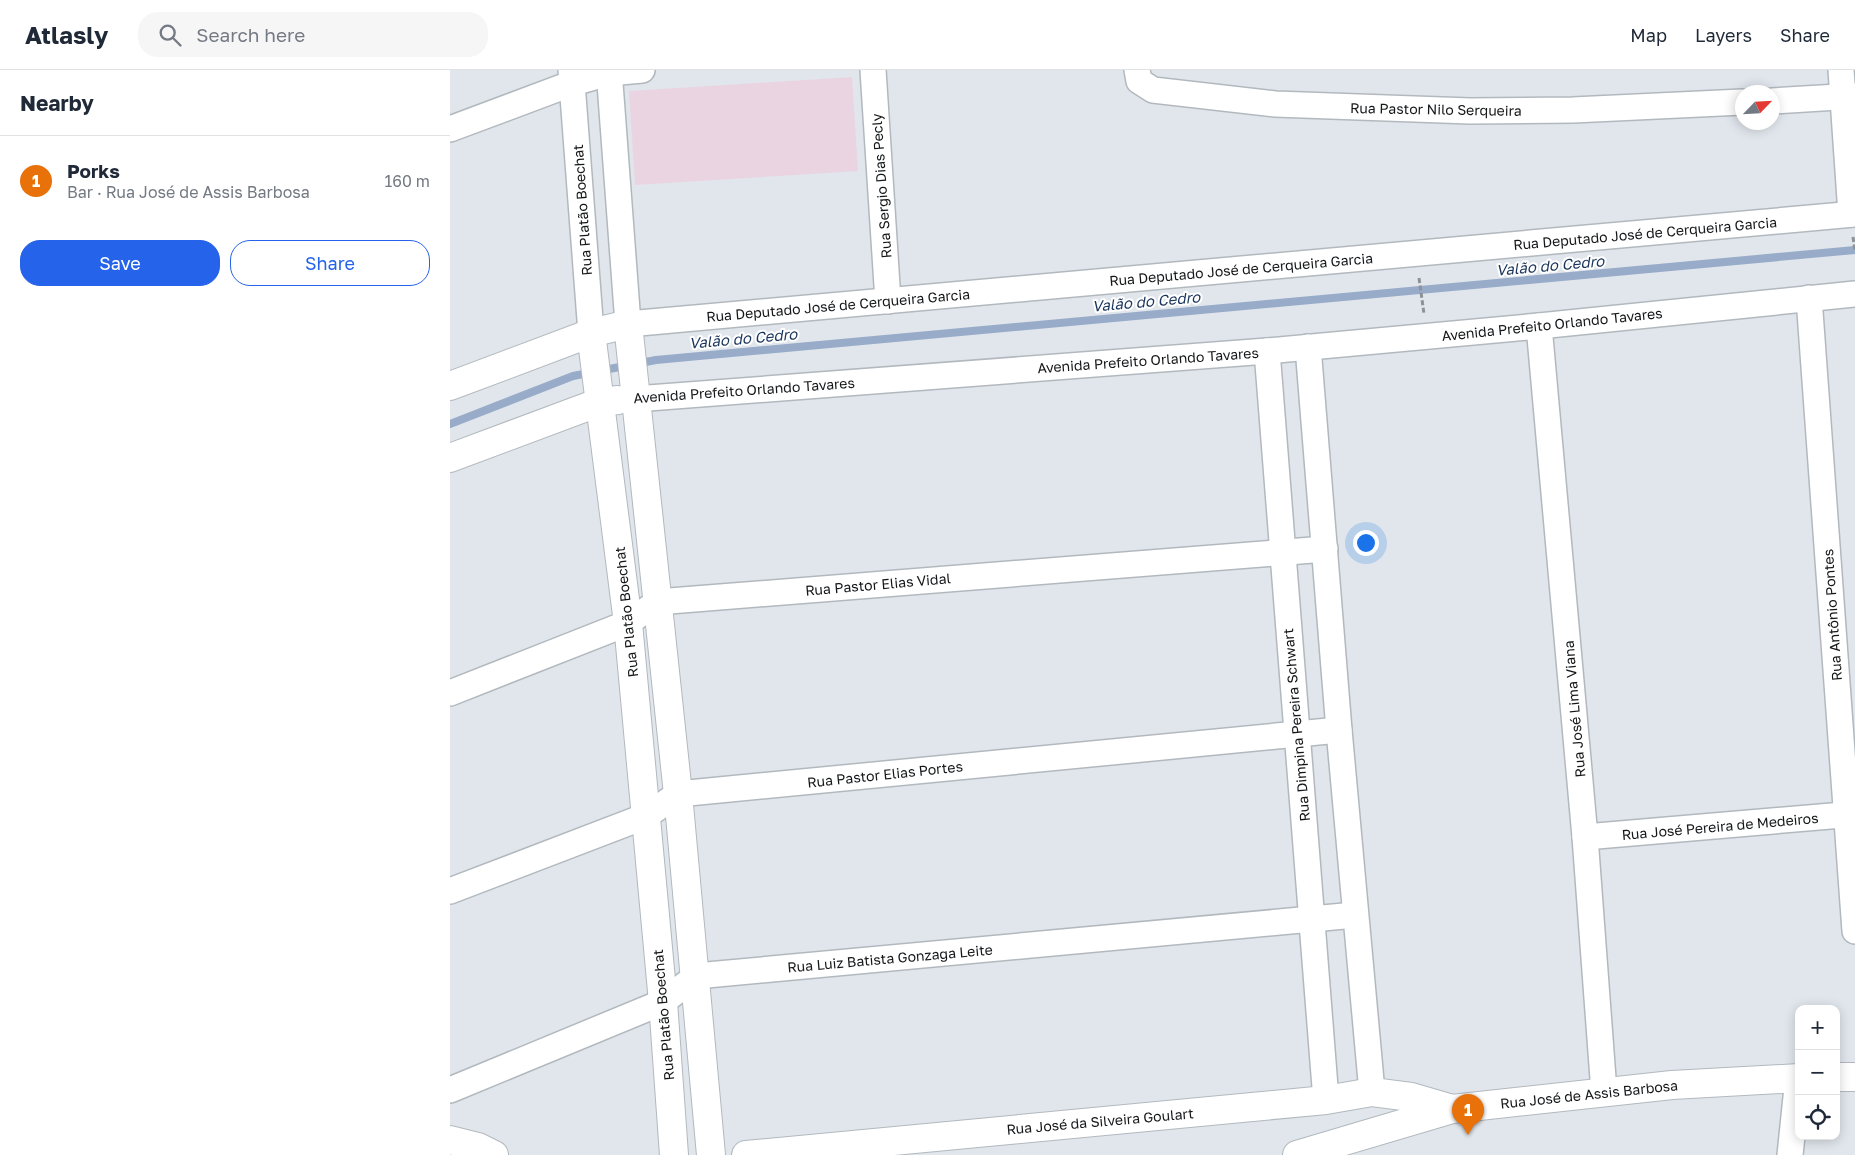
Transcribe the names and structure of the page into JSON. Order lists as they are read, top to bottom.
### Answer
{
  "streets": {
    "main road": [
      "Rua Platão Boechat",
      "Avenida Prefeito Orlando Tavares",
      "Rua José de Assis Barbosa",
      "Rua José da Silveira Goulart"
    ],
    "street": [
      "Rua Pastor Nilo Serqueira",
      "Rua Sergio Dias Pecly",
      "Rua Deputado José de Cerqueira Garcia",
      "Rua Pastor Elias Vidal",
      "Rua Antônio Pontes",
      "Rua José Lima Viana",
      "Rua Dimpina Pereira Schwart",
      "Rua Pastor Elias Portes",
      "Rua José Pereira de Medeiros",
      "Rua Luiz Batista Gonzaga Leite"
    ]
  },
  "crossings": [
    ["Rua Sergio Dias Pecly", "Rua Deputado José de Cerqueira Garcia"],
    ["Rua Platão Boechat", "Avenida Prefeito Orlando Tavares"],
    ["Rua Platão Boechat", "Rua Pastor Elias Portes"],
    ["Avenida Prefeito Orlando Tavares", "Rua Antônio Pontes"],
    ["Avenida Prefeito Orlando Tavares", "Rua José Lima Viana"],
    ["Avenida Prefeito Orlando Tavares", "Rua Dimpina Pereira Schwart"],
    ["Rua Pastor Elias Vidal", "Rua Dimpina Pereira Schwart"],
    ["Rua Antônio Pontes", "Rua José Pereira de Medeiros"],
    ["Rua José Lima Viana", "Rua José Pereira de Medeiros"],
    ["Rua José Lima Viana", "Rua José de Assis Barbosa"],
    ["Rua Dimpina Pereira Schwart", "Rua Pastor Elias Portes"],
    ["Rua Dimpina Pereira Schwart", "Rua Luiz Batista Gonzaga Leite"],
    ["Rua Dimpina Pereira Schwart", "Rua José da Silveira Goulart"],
    ["Rua José de Assis Barbosa", "Rua José da Silveira Goulart"]
  ],
  "water": ["Valão do Cedro"],
  "north": "top right",
  "page": {
    "header": "Atlasly",
    "search": "Search here",
    "nav": ["Map", "Layers", "Share"],
    "heading": "Nearby",
    "list": [
      {
        "mark": "1",
        "name": "Porks",
        "note": "Bar · Rua José de Assis Barbosa",
        "value": "160 m"
      }
    ],
    "buttons": ["Save", "Share"],
    "map_buttons": ["+", "−"],
    "pins": "1"
  }
}
